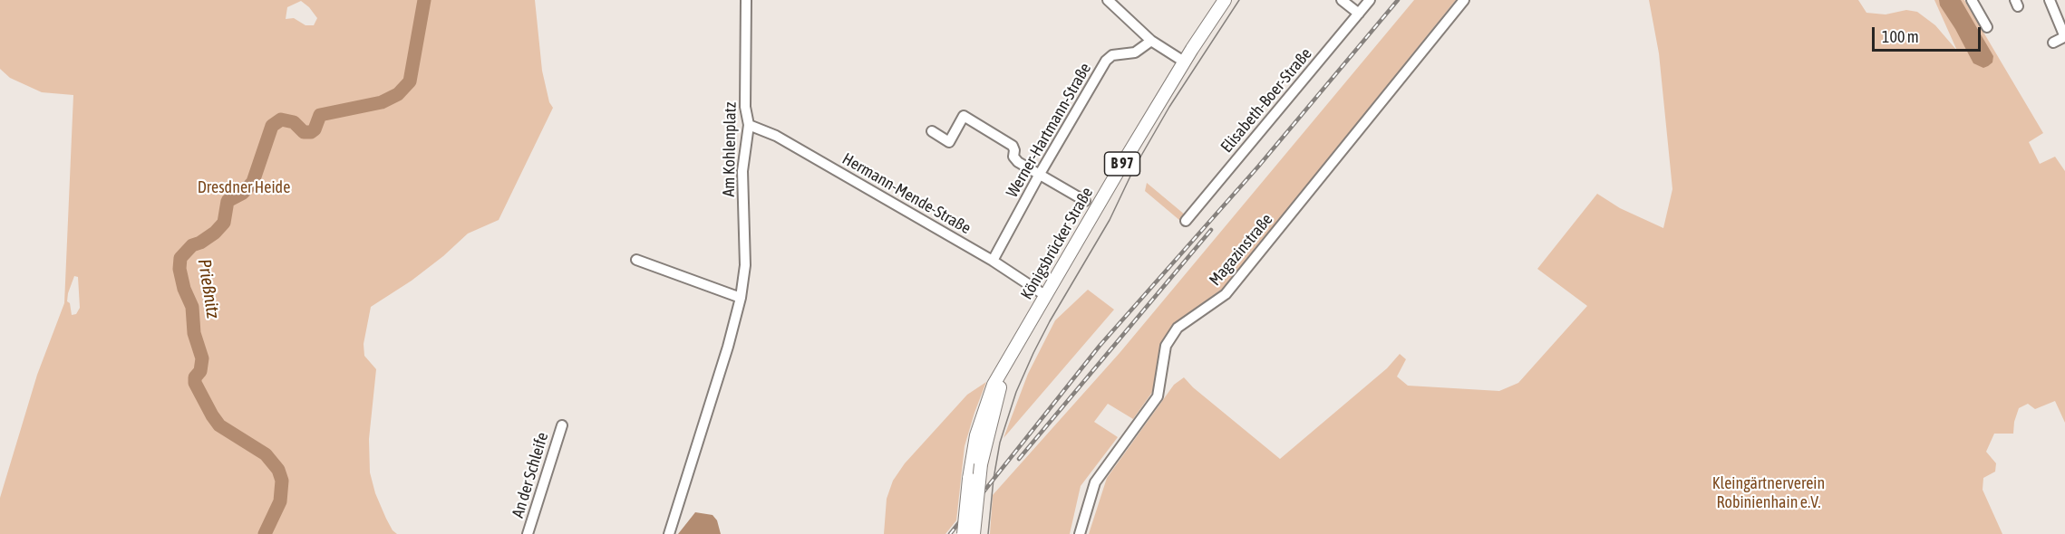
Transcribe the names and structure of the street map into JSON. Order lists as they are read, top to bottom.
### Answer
{
  "streets": {
    "main road": ["B 97", "Königsbrücker Straße"],
    "street": [
      "Elisabeth-Boer-Straße",
      "Werner-Hartmann-Straße",
      "Am Kohlenplatz",
      "Hermann-Mende-Straße",
      "Magazinstraße",
      "An der Schleife"
    ]
  },
  "crossings": [
    ["Werner-Hartmann-Straße", "Hermann-Mende-Straße"],
    ["Am Kohlenplatz", "Hermann-Mende-Straße"],
    ["Hermann-Mende-Straße", "Königsbrücker Straße"]
  ],
  "water": ["Prießnitz"],
  "parks": ["Dresdner Heide", "Kleingärtnerverein Robinienhain e.V."],
  "scale_bar": "100 m"
}
